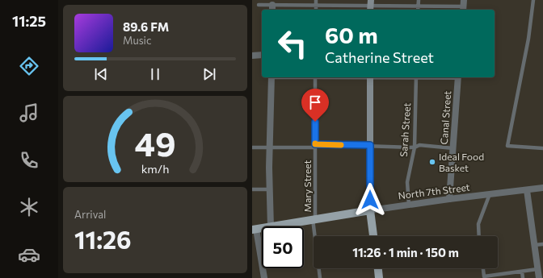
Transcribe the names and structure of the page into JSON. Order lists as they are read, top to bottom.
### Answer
{
  "streets": {
    "main road": ["North 7th Street"],
    "street": ["Canal Street"],
    "lane": ["Sarah Street", "Mary Street"]
  },
  "crossings": [
    ["Canal Street", "North 7th Street"],
    ["Sarah Street", "North 7th Street"],
    ["Mary Street", "North 7th Street"]
  ],
  "places": ["Ideal Food Basket"],
  "page": {
    "tabs": "11:25",
    "turn": ["60 m", "Catherine Street"],
    "song": ["89.6 FM", "Music"],
    "tile": ["Arrival", "11:26"],
    "limit": "50",
    "trip": "11:26 · 1 min · 150 m",
    "gauge": ["49", "km/h"]
  }
}
